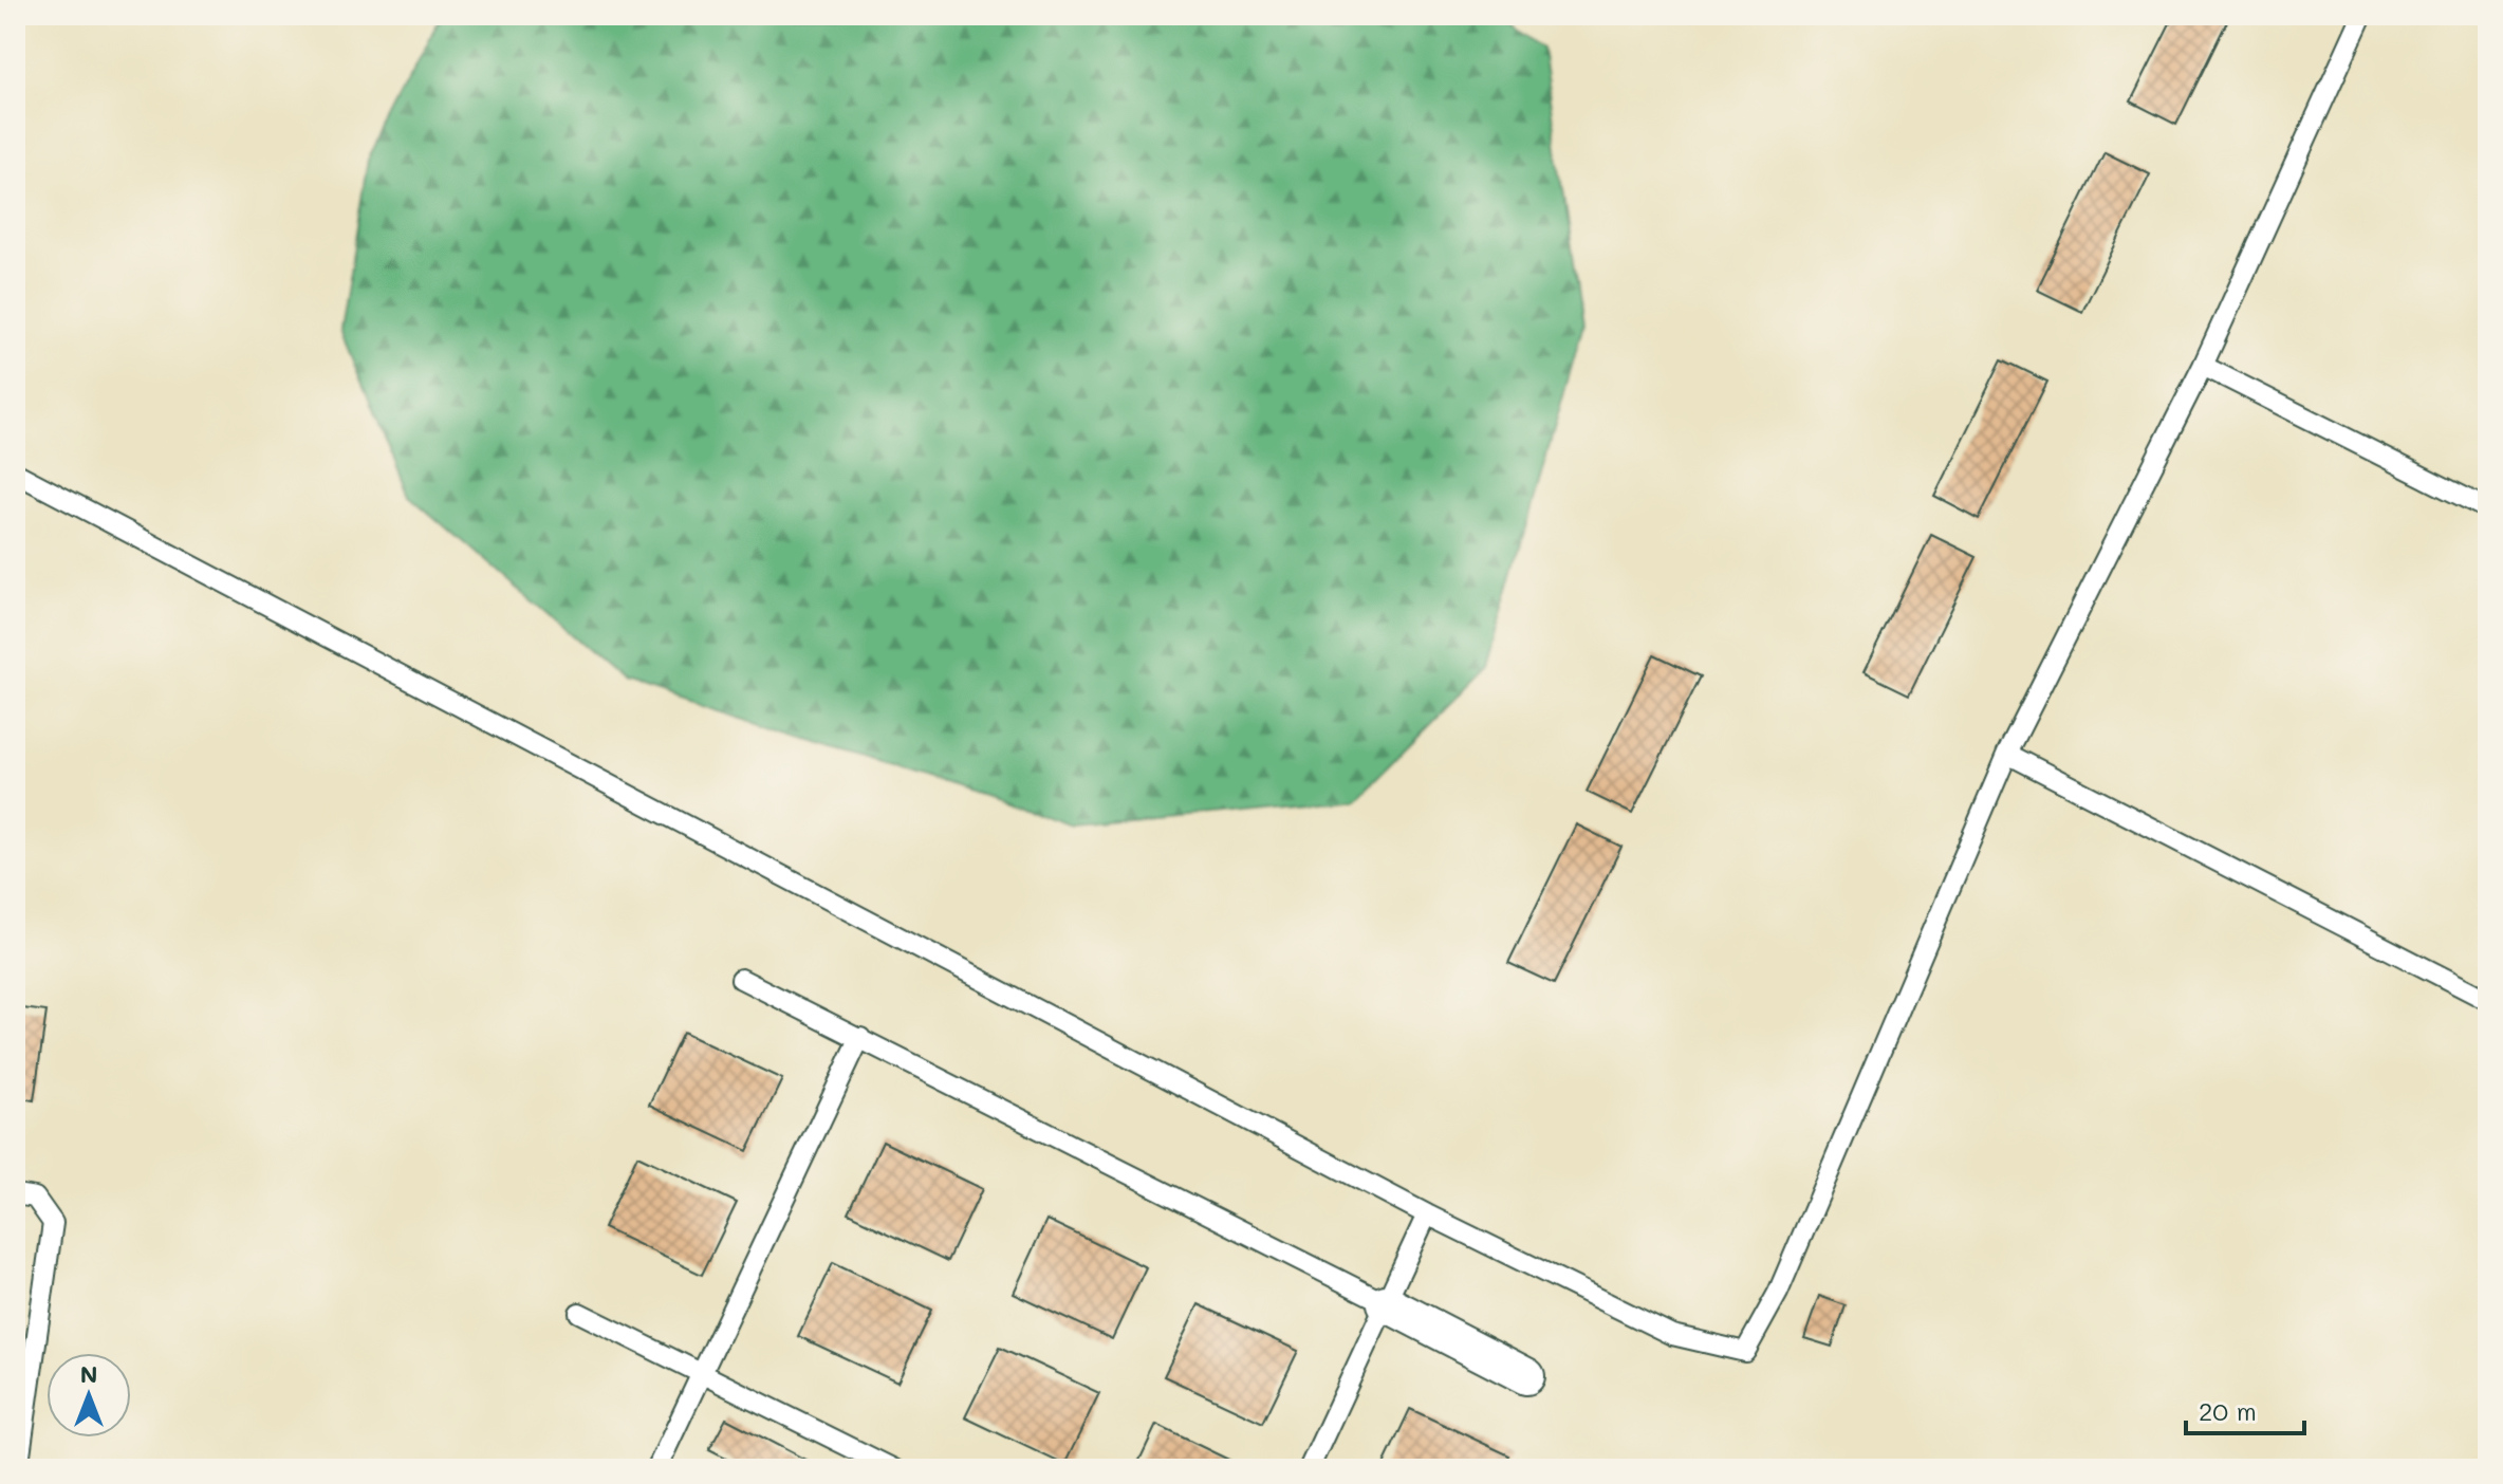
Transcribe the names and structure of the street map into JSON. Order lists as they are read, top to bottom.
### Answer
{
  "scale_bar": "20 m",
  "north": "top"
}
